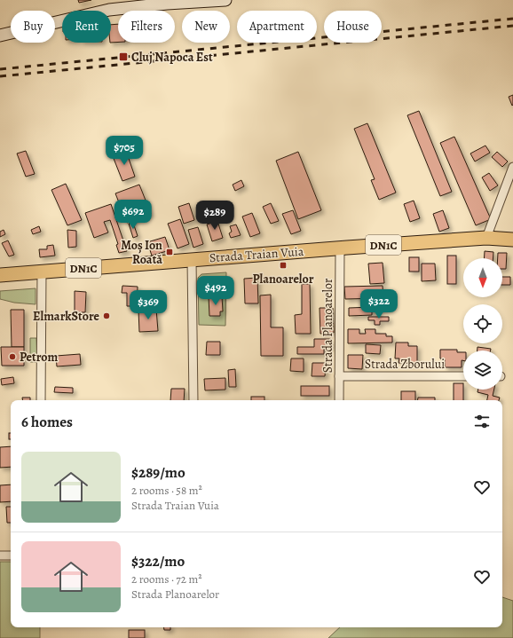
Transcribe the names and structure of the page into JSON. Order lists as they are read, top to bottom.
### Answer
{
  "streets": {
    "main road": ["DN1C", "Strada Traian Vuia"],
    "street": ["Strada Planoarelor", "Strada Zborului"]
  },
  "crossings": [
    ["Strada Traian Vuia", "Strada Planoarelor"],
    ["Strada Planoarelor", "Strada Zborului"]
  ],
  "places": {
    "transit": ["Cluj Napoca Est", "Moș Ion Roată", "Planoarelor"],
    "other": ["ElmarkStore", "Petrom"]
  },
  "north": "bottom",
  "page": {
    "chip": [
      "Buy",
      "Rent",
      "Filters",
      "New",
      "Apartment",
      "House"
    ],
    "price": [
      "$705",
      "$692",
      "$289",
      "$492",
      "$322",
      "$369"
    ],
    "heading": "6 homes",
    "list": [
      {
        "name": "$289/mo",
        "note": "2 rooms · 58 m² · Strada Traian Vuia"
      },
      {
        "name": "$322/mo",
        "note": "2 rooms · 72 m² · Strada Planoarelor"
      }
    ]
  }
}
